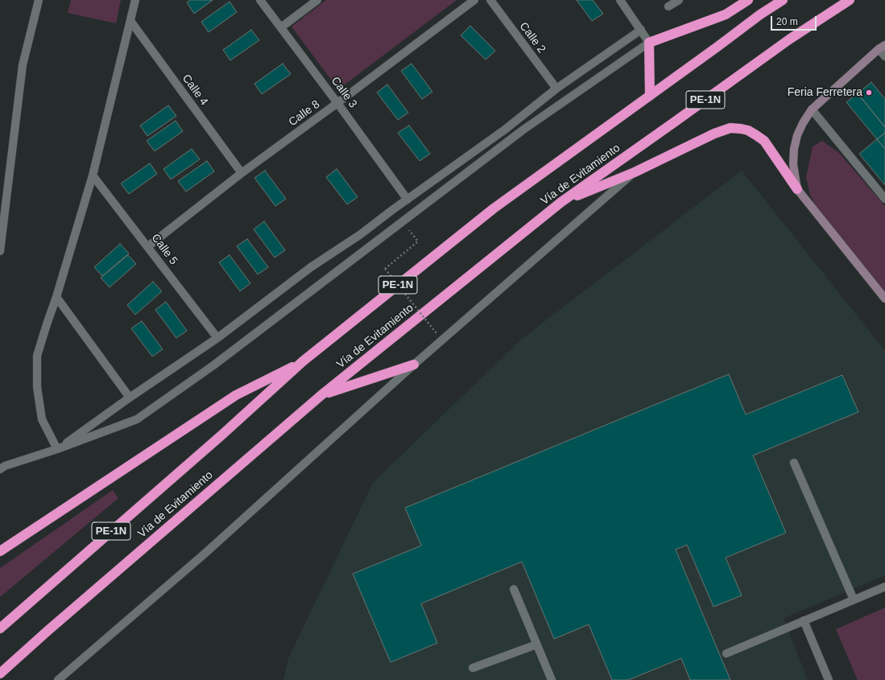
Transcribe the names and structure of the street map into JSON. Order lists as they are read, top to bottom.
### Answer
{
  "streets": {
    "highway": ["PE-1N", "Vía de Evitamiento"],
    "street": [
      "Calle 2",
      "Calle 4",
      "Calle 3",
      "Calle 8",
      "Calle 5"
    ]
  },
  "crossings": [
    ["Calle 4", "Calle 8"],
    ["Calle 3", "Calle 8"],
    ["Calle 8", "Calle 5"]
  ],
  "places": ["Feria Ferretera"],
  "scale_bar": "20 m"
}
